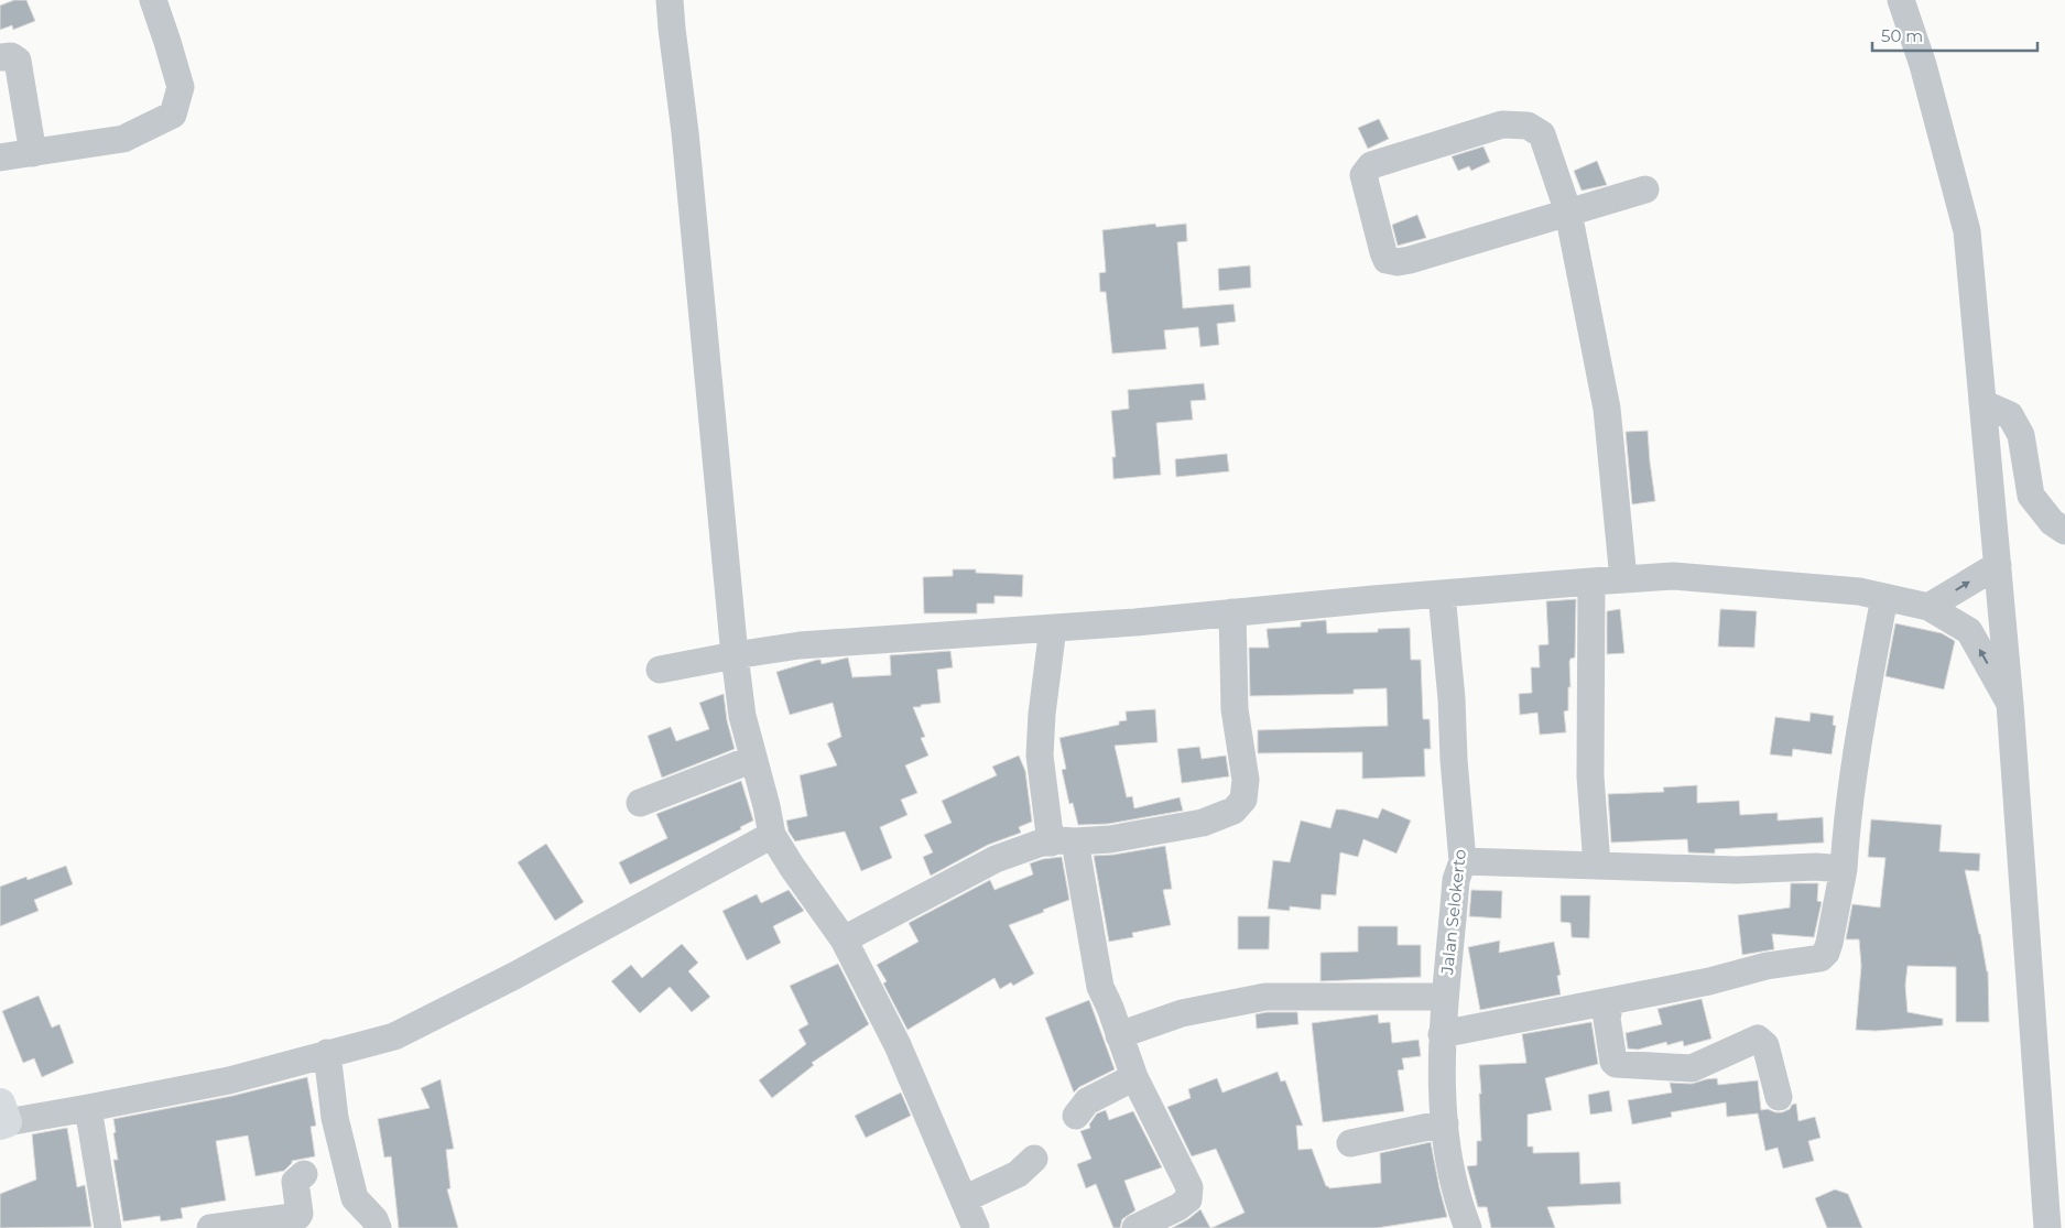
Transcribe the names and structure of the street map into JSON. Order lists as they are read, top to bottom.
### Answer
{
  "streets": {
    "street": ["Jalan Selokerto"]
  },
  "scale_bar": "50 m"
}
